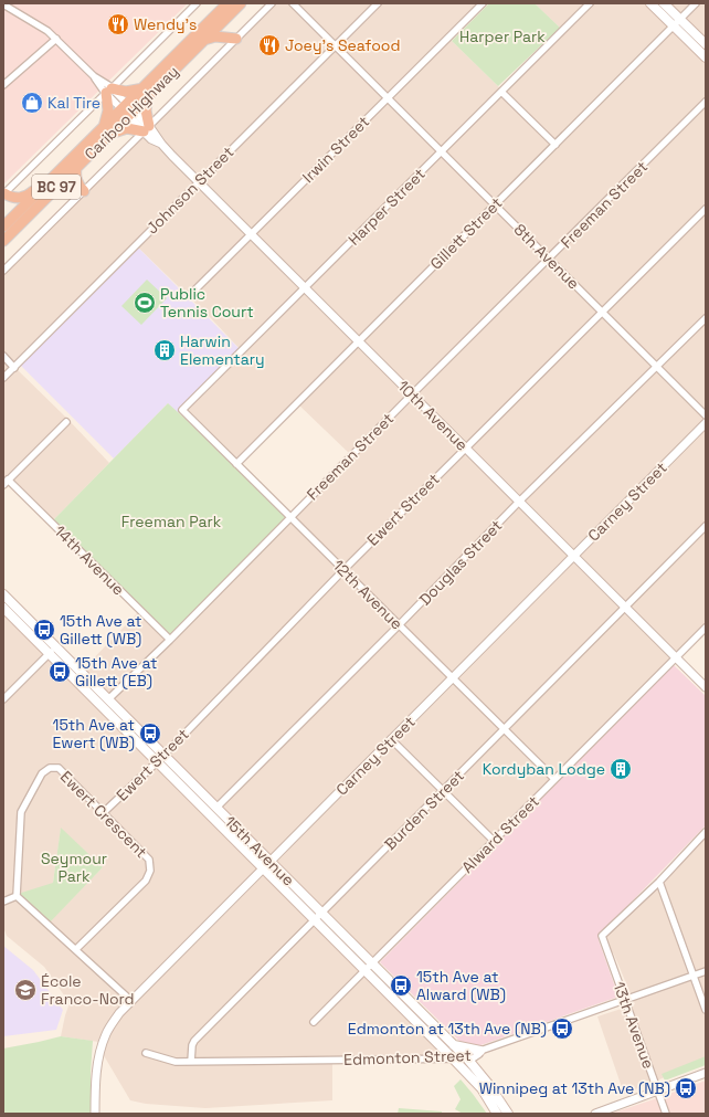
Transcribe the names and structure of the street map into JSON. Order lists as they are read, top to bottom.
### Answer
{
  "streets": {
    "highway": ["Cariboo Highway", "BC 97"],
    "main road": ["15th Avenue"],
    "street": [
      "Irwin Street",
      "Johnson Street",
      "Freeman Street",
      "Harper Street",
      "Gillett Street",
      "8th Avenue",
      "10th Avenue",
      "Carney Street",
      "Ewert Street",
      "14th Avenue",
      "Douglas Street",
      "12th Avenue",
      "Burden Street",
      "Ewert Crescent",
      "Alward Street",
      "13th Avenue",
      "Edmonton Street"
    ]
  },
  "crossings": [
    ["Cariboo Highway", "10th Avenue"],
    ["Irwin Street", "8th Avenue"],
    ["Irwin Street", "10th Avenue"],
    ["Johnson Street", "8th Avenue"],
    ["Johnson Street", "10th Avenue"],
    ["Freeman Street", "8th Avenue"],
    ["Freeman Street", "10th Avenue"],
    ["Freeman Street", "14th Avenue"],
    ["Freeman Street", "12th Avenue"],
    ["Freeman Street", "15th Avenue"],
    ["Harper Street", "8th Avenue"],
    ["Harper Street", "10th Avenue"],
    ["Harper Street", "12th Avenue"],
    ["Gillett Street", "8th Avenue"],
    ["Gillett Street", "10th Avenue"],
    ["Gillett Street", "12th Avenue"],
    ["8th Avenue", "Ewert Street"],
    ["8th Avenue", "Douglas Street"],
    ["10th Avenue", "Carney Street"],
    ["10th Avenue", "Ewert Street"],
    ["10th Avenue", "Douglas Street"],
    ["10th Avenue", "Burden Street"],
    ["10th Avenue", "Alward Street"],
    ["Carney Street", "12th Avenue"],
    ["Carney Street", "15th Avenue"],
    ["Ewert Street", "12th Avenue"],
    ["Ewert Street", "Ewert Crescent"],
    ["Ewert Street", "15th Avenue"],
    ["Douglas Street", "12th Avenue"],
    ["Douglas Street", "15th Avenue"],
    ["12th Avenue", "Burden Street"],
    ["12th Avenue", "Alward Street"],
    ["Burden Street", "15th Avenue"],
    ["Burden Street", "Edmonton Street"],
    ["Alward Street", "15th Avenue"],
    ["15th Avenue", "Edmonton Street"],
    ["13th Avenue", "Edmonton Street"]
  ],
  "parks": ["Harper Park", "Freeman Park", "Seymour Park"],
  "places": {
    "restaurant": ["Wendy's", "Joey’s Seafood"],
    "shop": ["Kal Tire"],
    "sports": ["Public Tennis Court"],
    "building": ["Harwin Elementary", "Kordyban Lodge"],
    "bus stop": [
      "15th Ave at Gillett (WB)",
      "15th Ave at Gillett (EB)",
      "15th Ave at Ewert (WB)",
      "15th Ave at Alward (WB)",
      "Edmonton at 13th Ave (NB)",
      "Winnipeg at 13th Ave (NB)"
    ],
    "school or university": ["École Franco-Nord"]
  }
}
